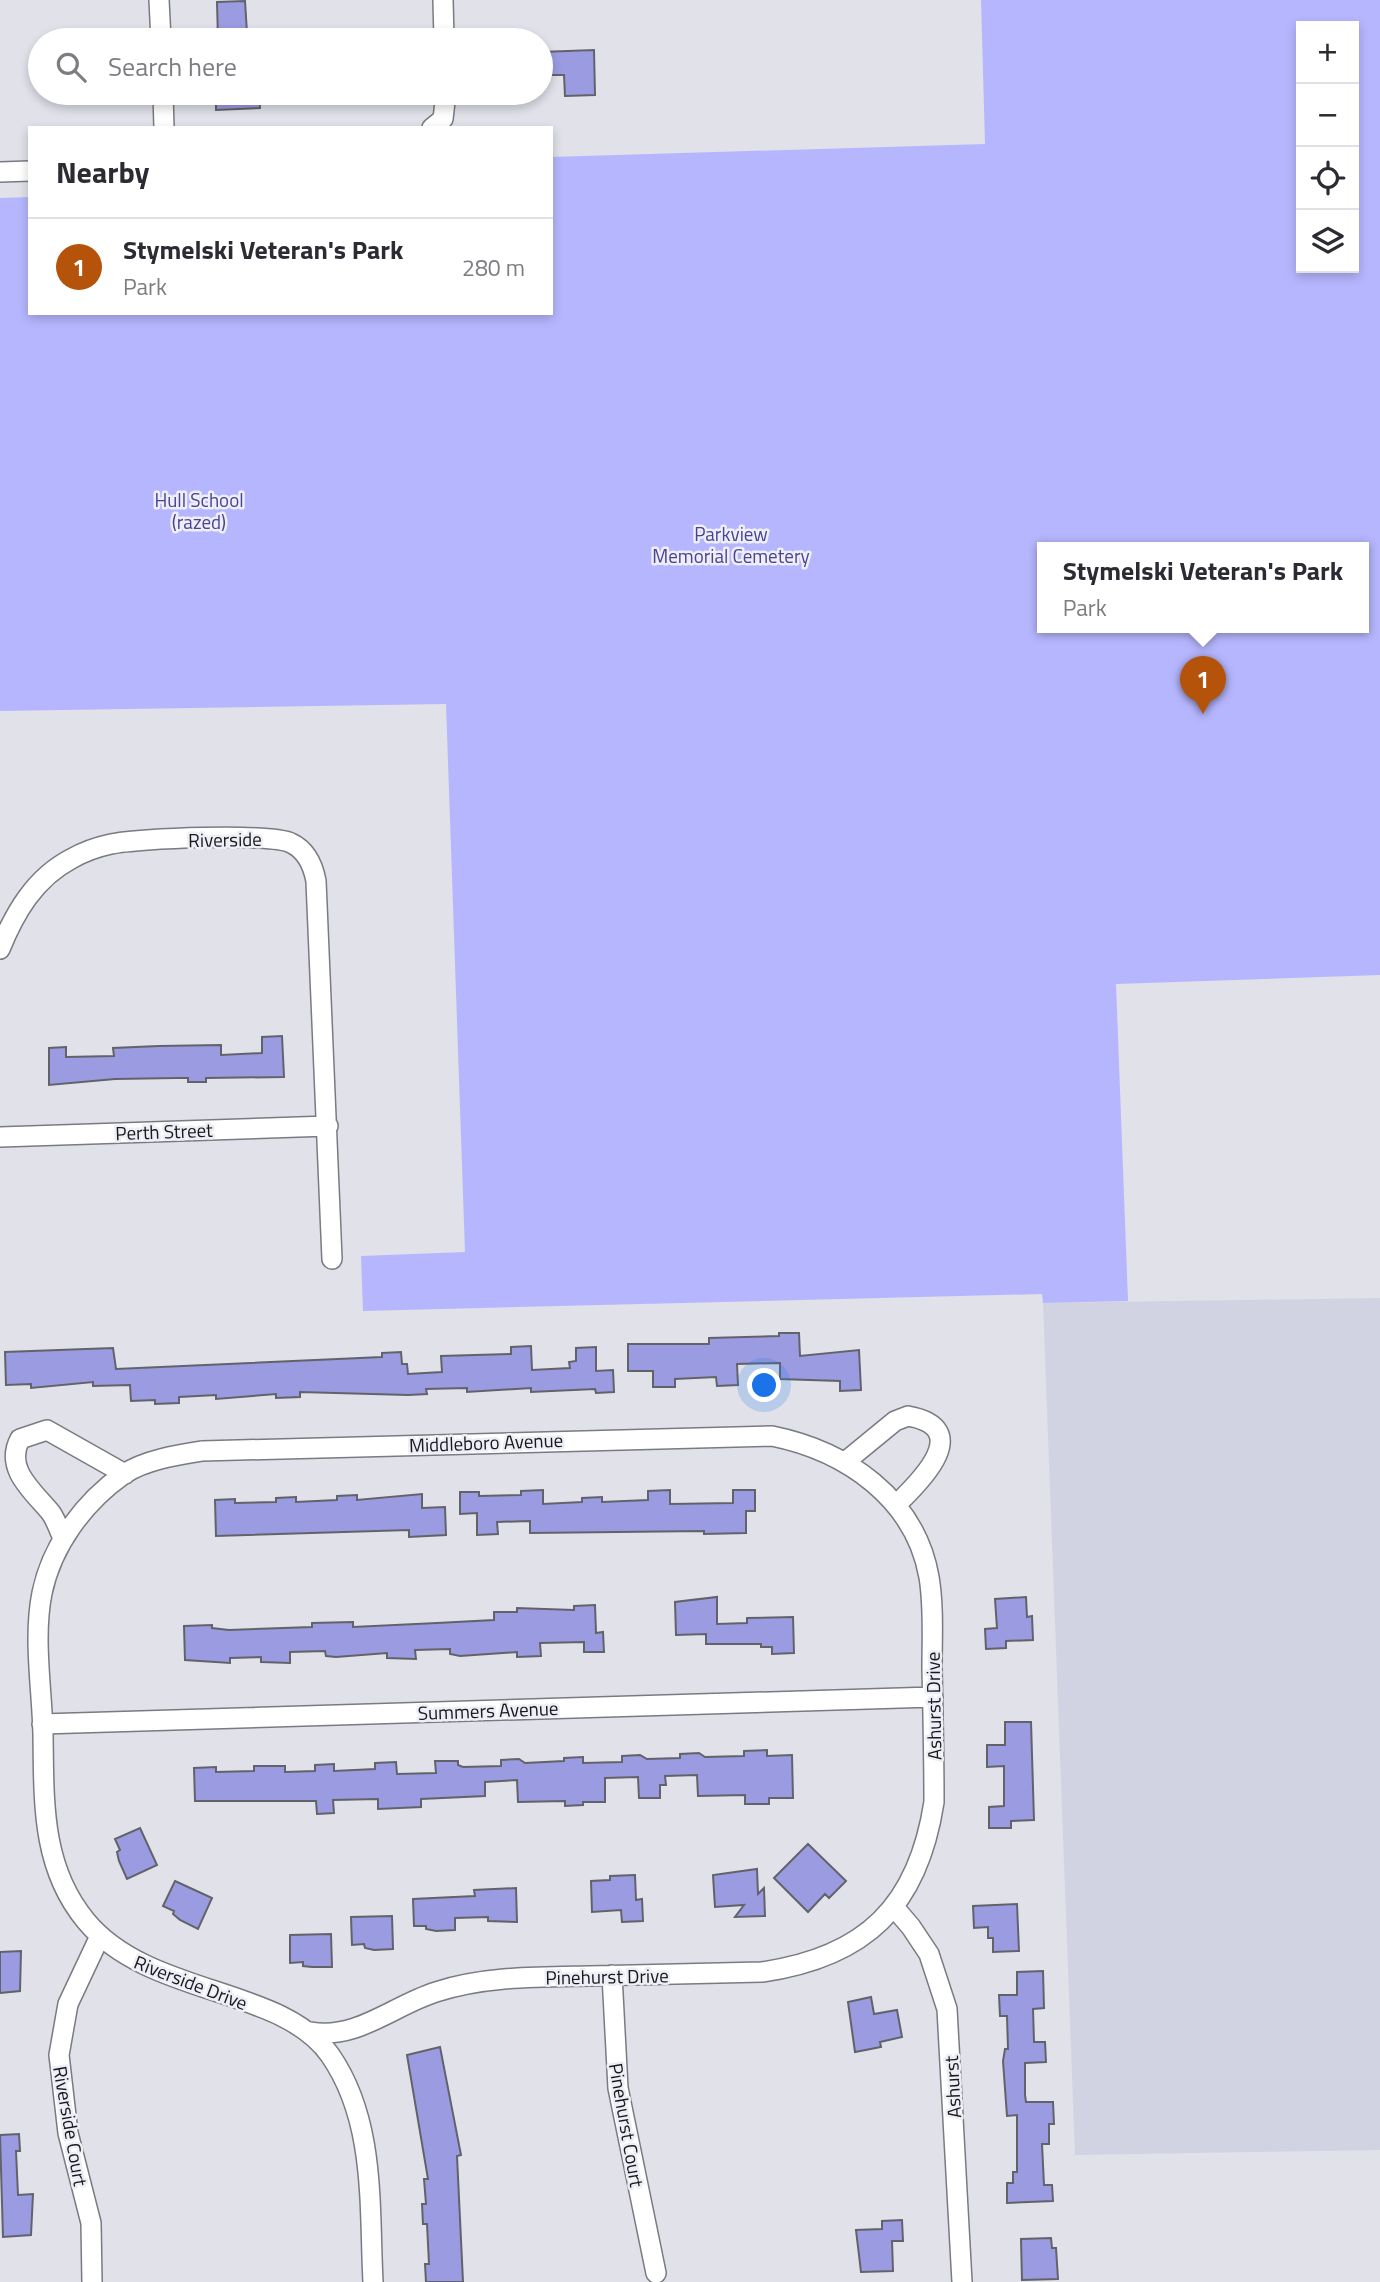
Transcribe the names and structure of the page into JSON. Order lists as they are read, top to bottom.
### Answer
{
  "streets": {
    "street": [
      "Riverside",
      "Perth Street",
      "Middleboro Avenue",
      "Ashurst Drive",
      "Summers Avenue",
      "Pinehurst Drive",
      "Riverside Drive",
      "Ashurst",
      "Pinehurst Court",
      "Riverside Court"
    ]
  },
  "crossings": [
    ["Riverside", "Perth Street"],
    ["Middleboro Avenue", "Ashurst Drive"],
    ["Middleboro Avenue", "Riverside Drive"],
    ["Ashurst Drive", "Summers Avenue"],
    ["Ashurst Drive", "Pinehurst Drive"],
    ["Ashurst Drive", "Ashurst"],
    ["Summers Avenue", "Riverside Drive"],
    ["Pinehurst Drive", "Riverside Drive"],
    ["Pinehurst Drive", "Ashurst"],
    ["Pinehurst Drive", "Pinehurst Court"],
    ["Riverside Drive", "Riverside Court"]
  ],
  "parks": ["Hull School (razed)", "Parkview Memorial Cemetery"],
  "page": {
    "map_buttons": ["+", "−"],
    "search": "Search here",
    "heading": "Nearby",
    "list": [
      {
        "mark": "1",
        "name": "Stymelski Veteran's Park",
        "note": "Park",
        "value": "280 m"
      }
    ],
    "popup": ["Stymelski Veteran's Park", "Park"],
    "pins": "1"
  }
}
